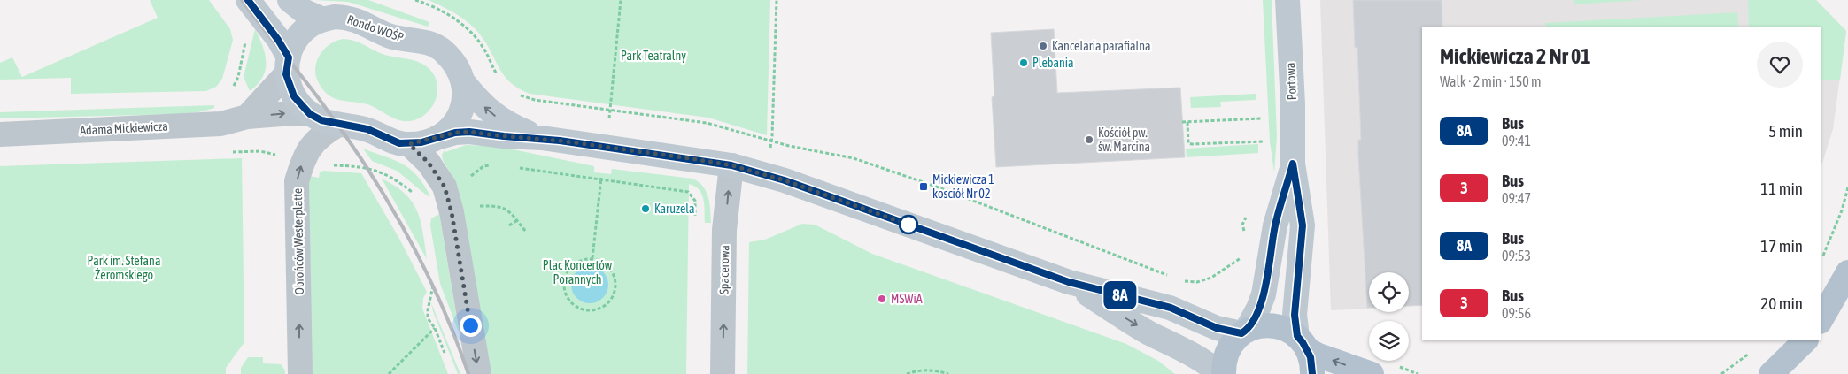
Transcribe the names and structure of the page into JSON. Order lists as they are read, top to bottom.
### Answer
{
  "streets": {
    "street": [
      "Rondo WOŚP",
      "Portowa",
      "Adama Mickiewicza",
      "Obrońców Westerplatte",
      "Spacerowa"
    ]
  },
  "crossings": [
    ["Rondo WOŚP", "Adama Mickiewicza"],
    ["Rondo WOŚP", "Obrońców Westerplatte"],
    ["Adama Mickiewicza", "Obrońców Westerplatte"]
  ],
  "one_way": ["Obrońców Westerplatte", "Spacerowa"],
  "parks": ["Park Teatralny", "Park im. Stefana Żeromskiego", "Plac Koncertów Porannych"],
  "places": {
    "other": [
      "Kancelaria parafialna",
      "Plebania",
      "Kościół pw. św. Marcina",
      "Karuzela",
      "MSWiA"
    ],
    "transit": ["Mickiewicza 1 kosciół Nr 02"]
  },
  "lines": ["bus line 8A"],
  "page": {
    "on_map": "8A",
    "heading": ["Mickiewicza 2 Nr 01", "Walk · 2 min · 150 m"],
    "list": [
      {
        "mark": "8A",
        "name": "Bus",
        "note": "09:41",
        "value": "5 min"
      },
      {
        "mark": "3",
        "name": "Bus",
        "note": "09:47",
        "value": "11 min"
      },
      {
        "mark": "8A",
        "name": "Bus",
        "note": "09:53",
        "value": "17 min"
      },
      {
        "mark": "3",
        "name": "Bus",
        "note": "09:56",
        "value": "20 min"
      }
    ]
  }
}
